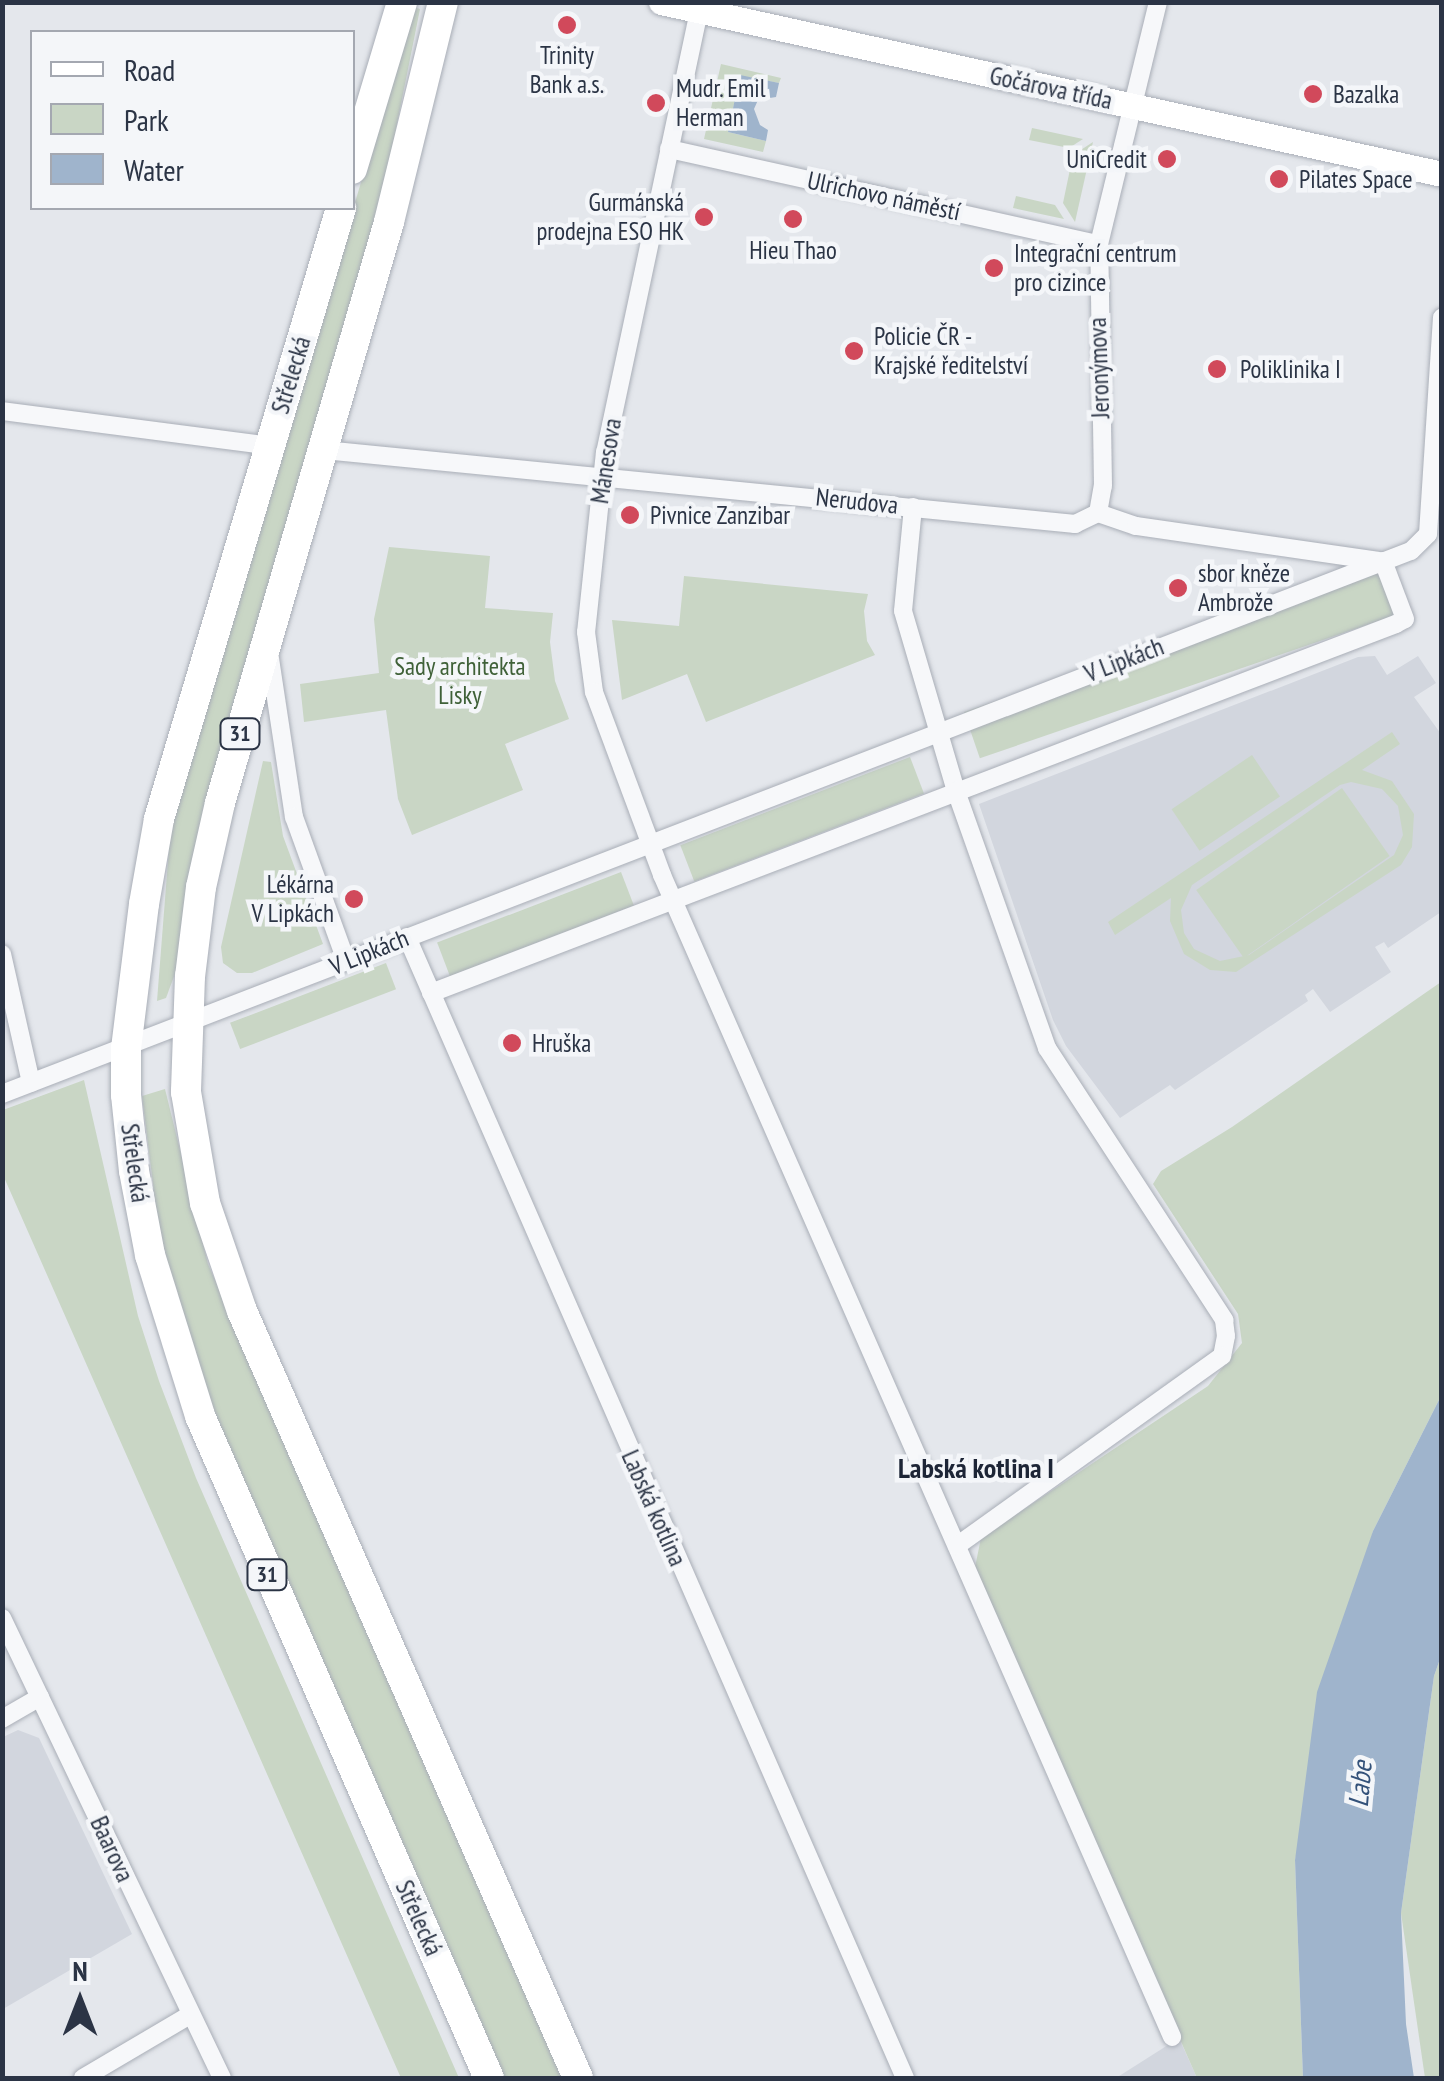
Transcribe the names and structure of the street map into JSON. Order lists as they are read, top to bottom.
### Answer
{
  "streets": {
    "main road": ["Střelecká", "31"],
    "street": [
      "Gočárova třída",
      "Ulrichovo náměstí",
      "Jeronýmova",
      "Mánesova",
      "Nerudova",
      "V Lipkách",
      "Labská kotlina",
      "Baarova"
    ]
  },
  "crossings": [
    ["Gočárova třída", "Jeronýmova"],
    ["Gočárova třída", "Mánesova"],
    ["Ulrichovo náměstí", "Jeronýmova"],
    ["Ulrichovo náměstí", "Mánesova"],
    ["Jeronýmova", "Nerudova"],
    ["Střelecká", "Nerudova"],
    ["Střelecká", "V Lipkách"],
    ["Mánesova", "Nerudova"],
    ["Mánesova", "V Lipkách"],
    ["Nerudova", "V Lipkách"],
    ["V Lipkách", "Labská kotlina"]
  ],
  "districts": ["Labská kotlina I"],
  "water": ["Labe"],
  "parks": ["Sady architekta Lisky"],
  "places": [
    "Trinity Bank a.s.",
    "Bazalka",
    "Mudr. Emil Herman",
    "UniCredit",
    "Pilates Space",
    "Gurmánská prodejna ESO HK",
    "Hieu Thao",
    "Integrační centrum pro cizince",
    "Policie ČR - Krajské ředitelství",
    "Poliklinika I",
    "Pivnice Zanzibar",
    "sbor kněze Ambrože",
    "Lékárna V Lipkách",
    "Hruška"
  ],
  "legend": ["Road", "Park", "Water"],
  "north": "top"
}
